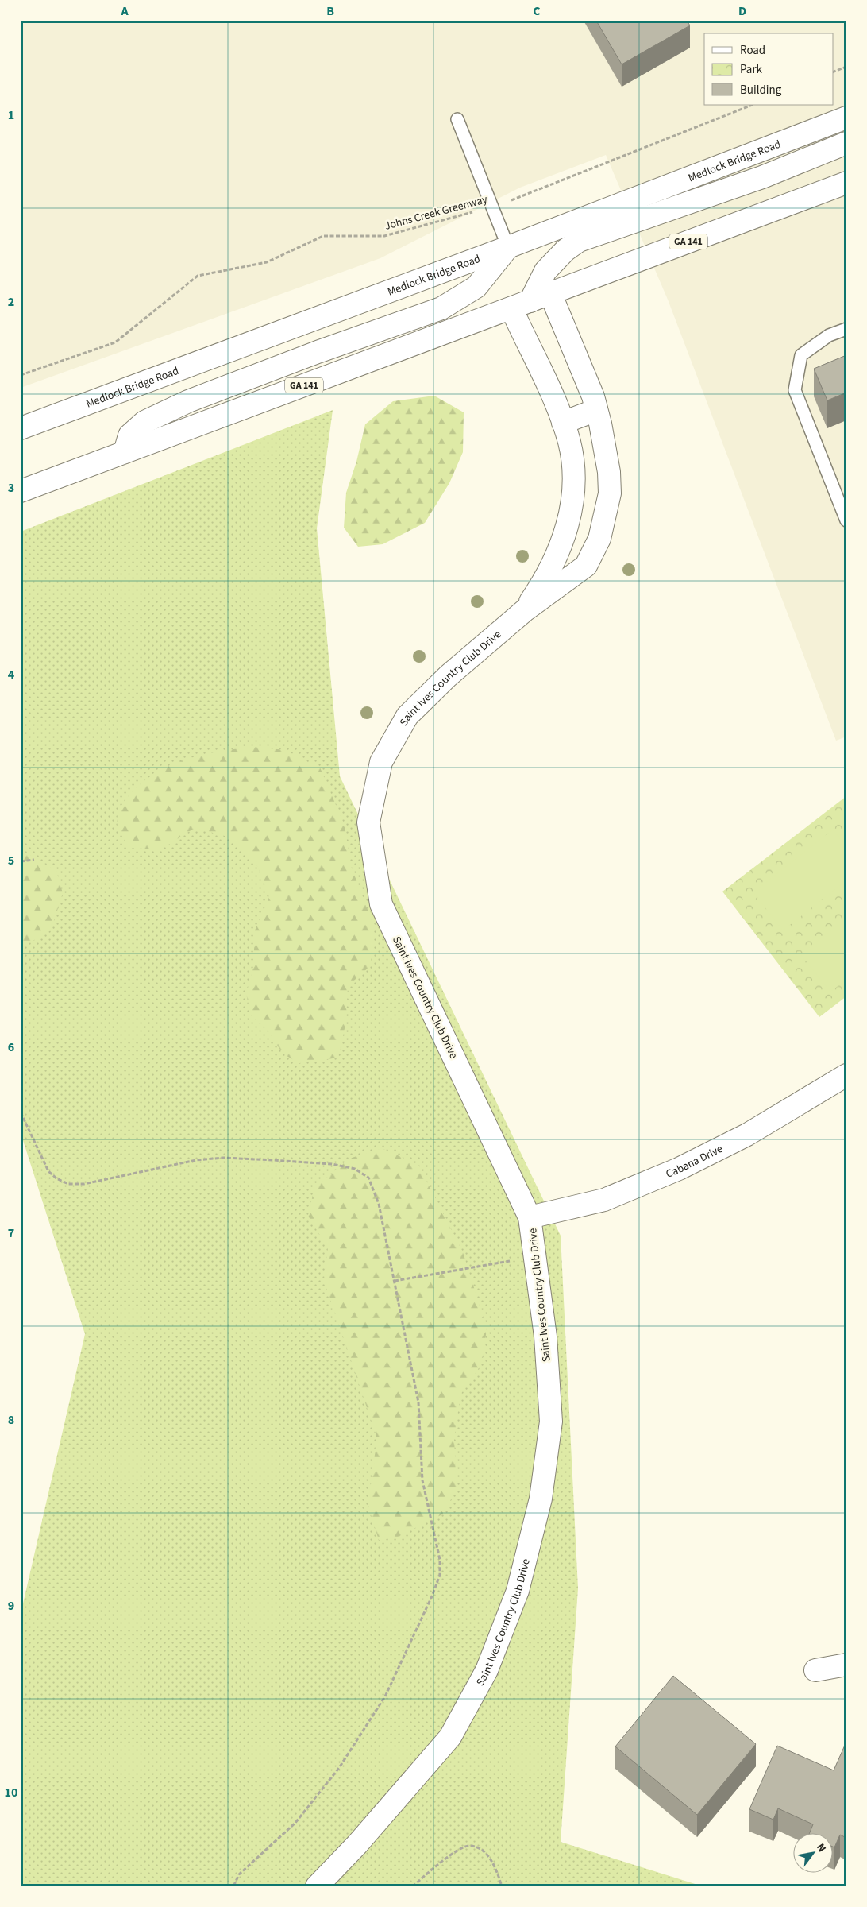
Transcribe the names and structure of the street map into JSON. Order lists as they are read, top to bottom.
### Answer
{
  "streets": {
    "main road": [
      "Medlock Bridge Road",
      "GA 141",
      "Saint Ives Country Club Drive",
      "Cabana Drive"
    ],
    "path": ["Johns Creek Greenway"]
  },
  "crossings": [
    ["GA 141", "Saint Ives Country Club Drive"],
    ["Saint Ives Country Club Drive", "Cabana Drive"]
  ],
  "legend": ["Road", "Park", "Building"],
  "north": "top right",
  "grid": {
    "columns": [
      "A",
      "B",
      "C",
      "D"
    ],
    "rows": [
      "1",
      "2",
      "3",
      "4",
      "5",
      "6",
      "7",
      "8",
      "9",
      "10"
    ]
  }
}
